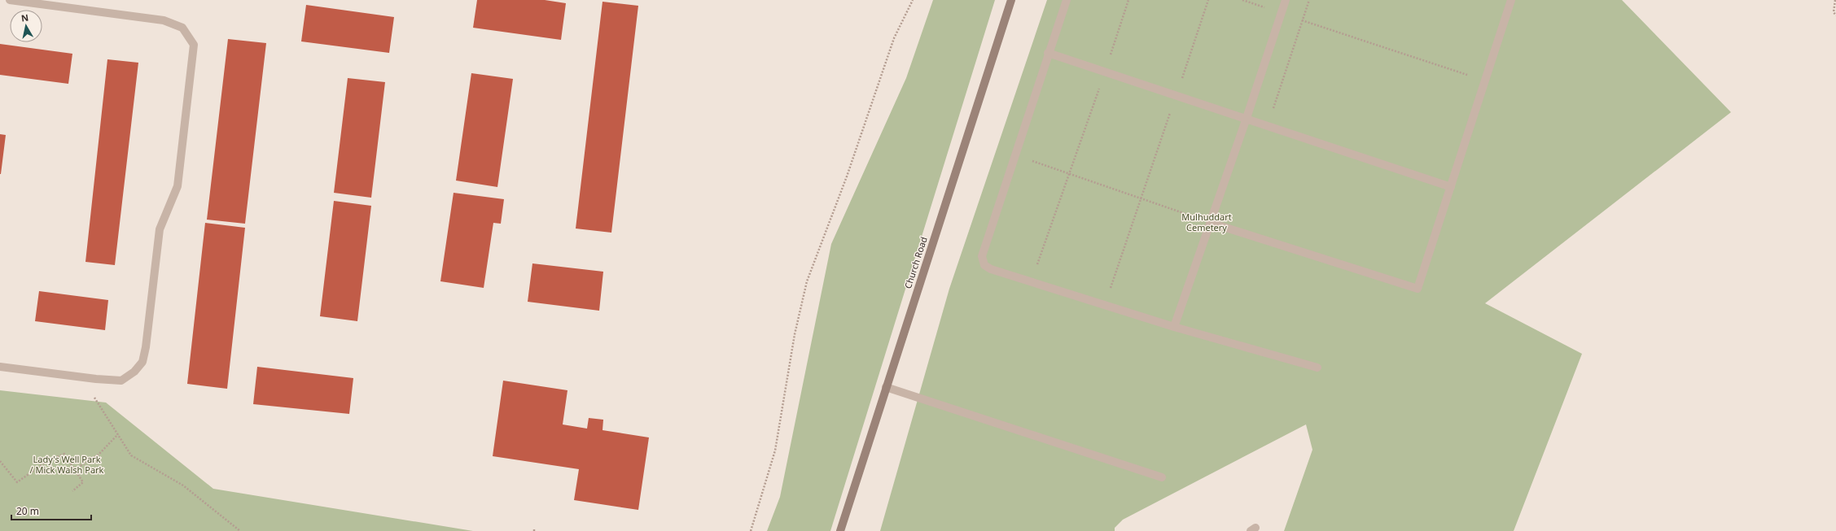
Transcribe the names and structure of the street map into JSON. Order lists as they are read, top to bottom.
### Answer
{
  "streets": {
    "street": ["Church Road"]
  },
  "parks": ["Mulhuddart Cemetery", "Lady's Well Park / Mick Walsh Park"],
  "scale_bar": "20 m",
  "north": "top"
}
